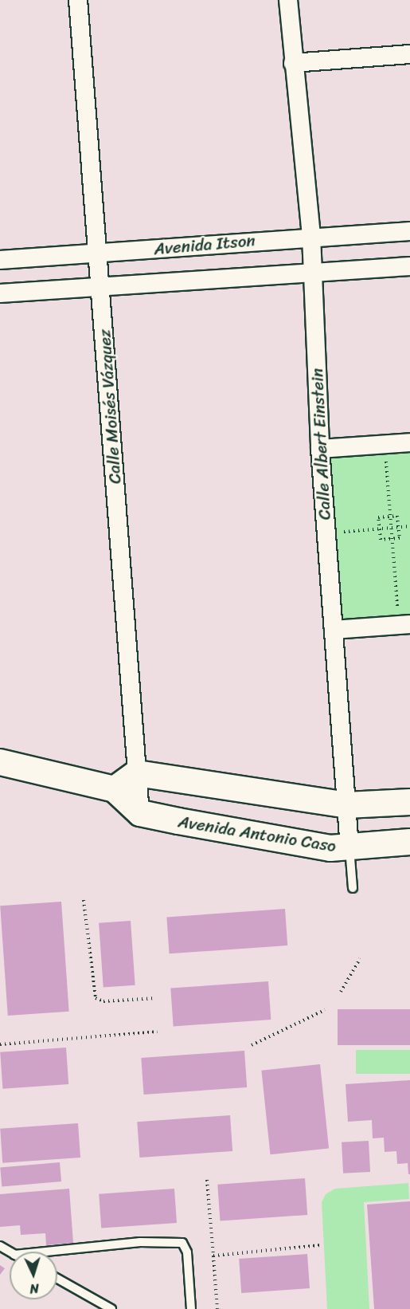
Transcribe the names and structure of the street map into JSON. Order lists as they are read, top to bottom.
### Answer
{
  "streets": {
    "street": [
      "Avenida Itson",
      "Calle Moisés Vázquez",
      "Calle Albert Einstein",
      "Avenida Antonio Caso"
    ]
  },
  "crossings": [
    ["Avenida Itson", "Calle Moisés Vázquez"],
    ["Avenida Itson", "Calle Albert Einstein"],
    ["Calle Moisés Vázquez", "Avenida Antonio Caso"],
    ["Calle Albert Einstein", "Avenida Antonio Caso"]
  ],
  "north": "bottom"
}
